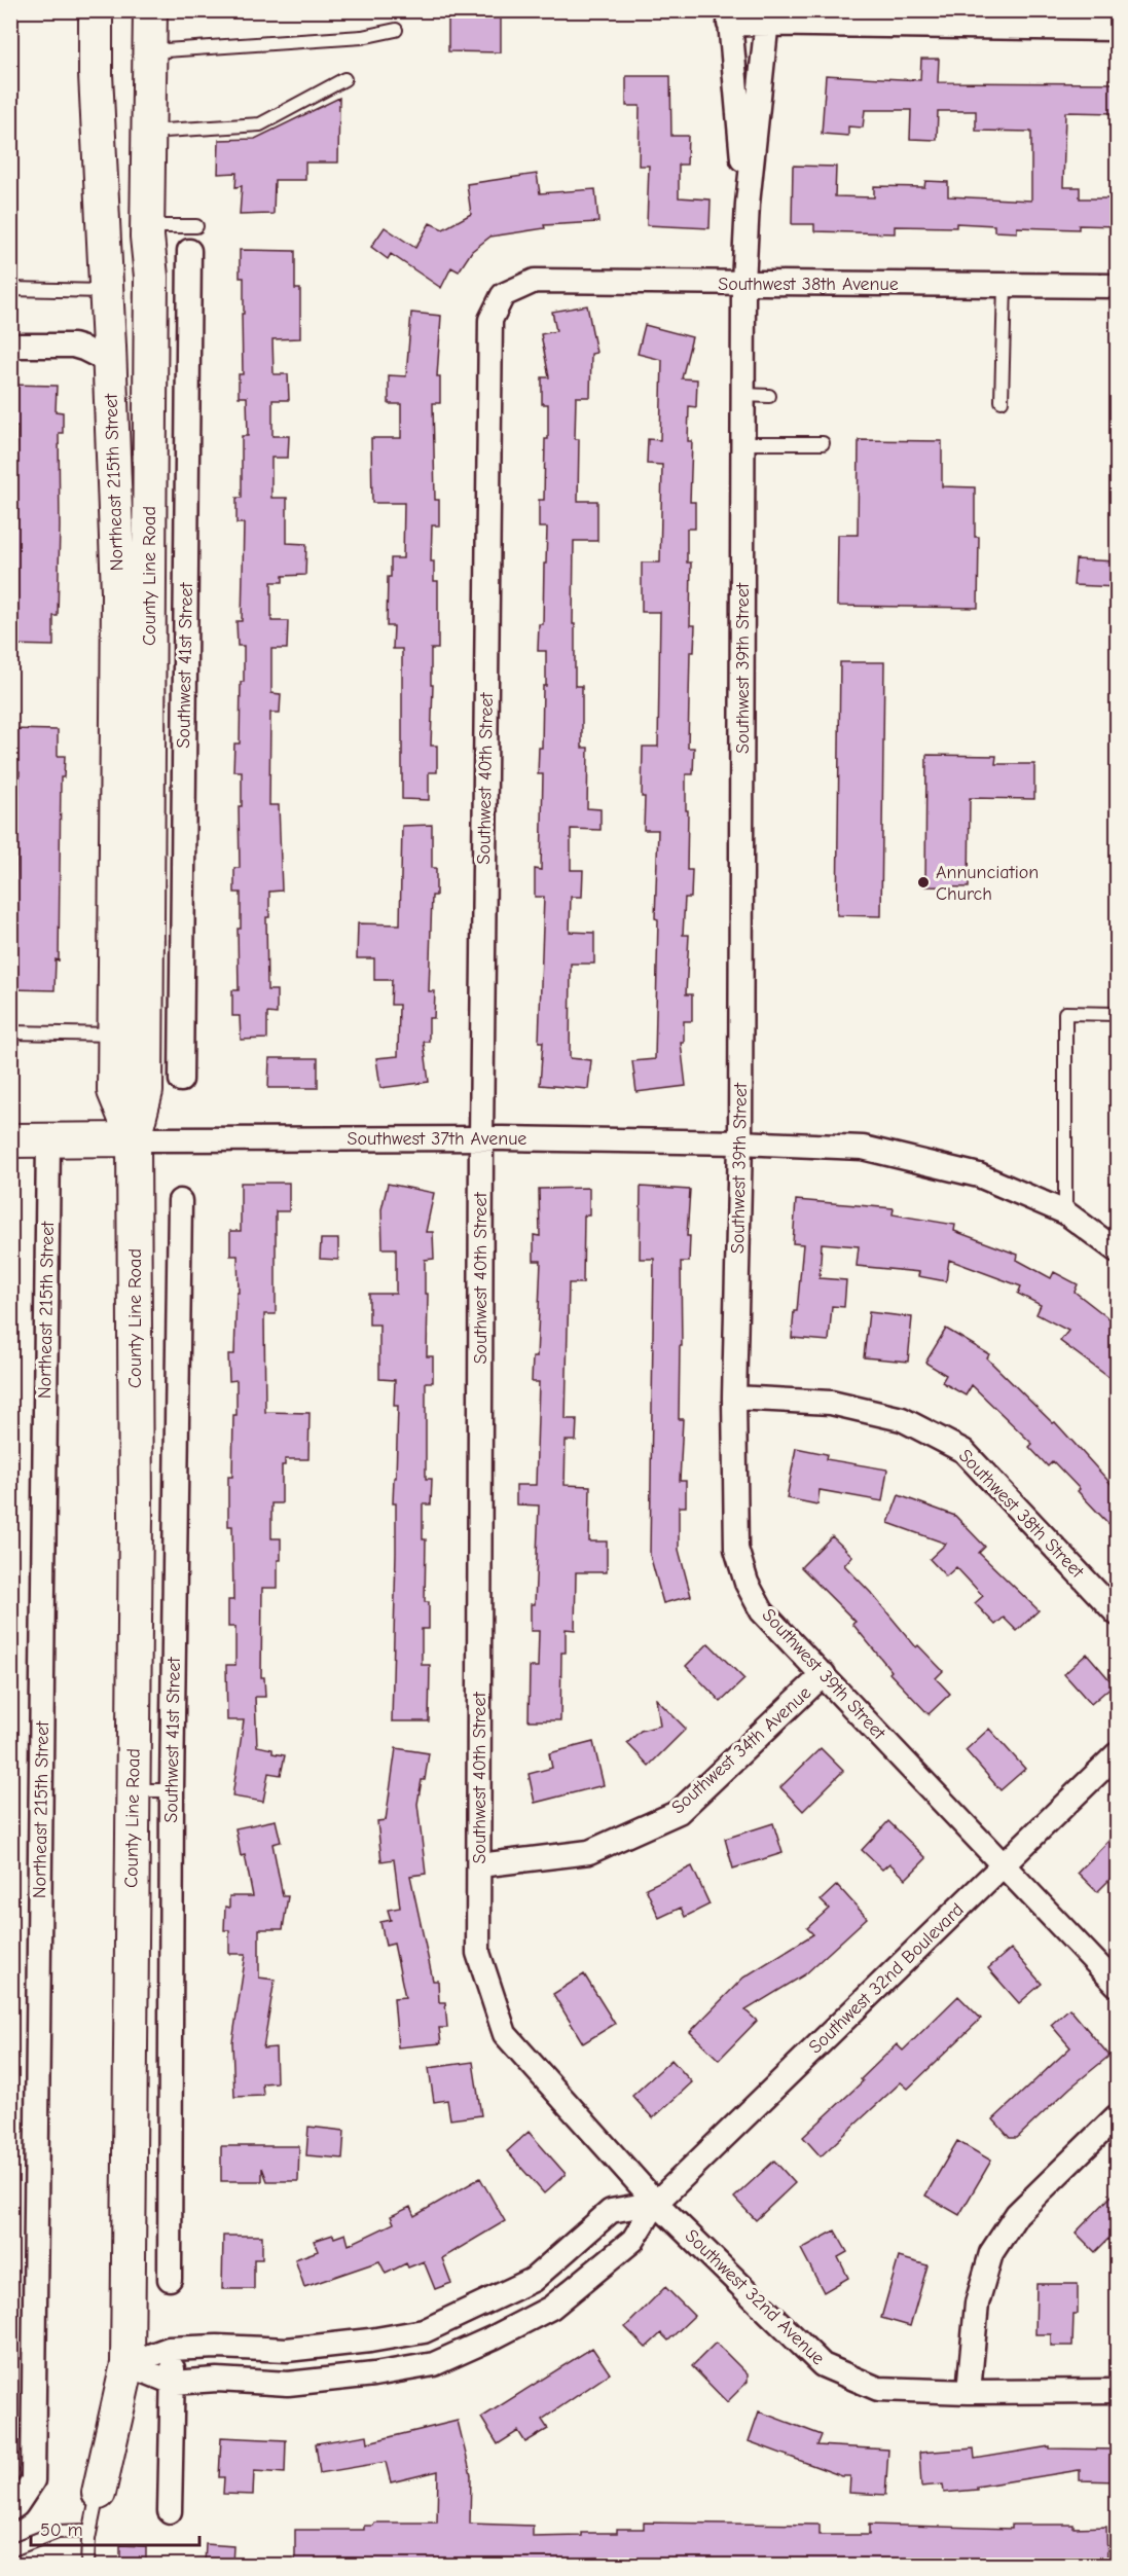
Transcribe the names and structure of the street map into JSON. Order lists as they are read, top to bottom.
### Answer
{
  "streets": {
    "street": [
      "Southwest 38th Avenue",
      "Northeast 215th Street",
      "County Line Road",
      "Southwest 41st Street",
      "Southwest 39th Street",
      "Southwest 40th Street",
      "Southwest 37th Avenue",
      "Southwest 38th Street",
      "Southwest 34th Avenue",
      "Southwest 32nd Boulevard",
      "Southwest 32nd Avenue"
    ]
  },
  "crossings": [
    ["Southwest 38th Avenue", "Southwest 39th Street"],
    ["Southwest 38th Avenue", "Southwest 40th Street"],
    ["Northeast 215th Street", "County Line Road"],
    ["County Line Road", "Southwest 37th Avenue"],
    ["County Line Road", "Southwest 32nd Boulevard"],
    ["Southwest 39th Street", "Southwest 37th Avenue"],
    ["Southwest 39th Street", "Southwest 38th Street"],
    ["Southwest 39th Street", "Southwest 34th Avenue"],
    ["Southwest 39th Street", "Southwest 32nd Boulevard"],
    ["Southwest 40th Street", "Southwest 37th Avenue"],
    ["Southwest 40th Street", "Southwest 34th Avenue"],
    ["Southwest 40th Street", "Southwest 32nd Boulevard"],
    ["Southwest 40th Street", "Southwest 32nd Avenue"],
    ["Southwest 32nd Boulevard", "Southwest 32nd Avenue"]
  ],
  "places": ["Annunciation Church"],
  "scale_bar": "50 m"
}
